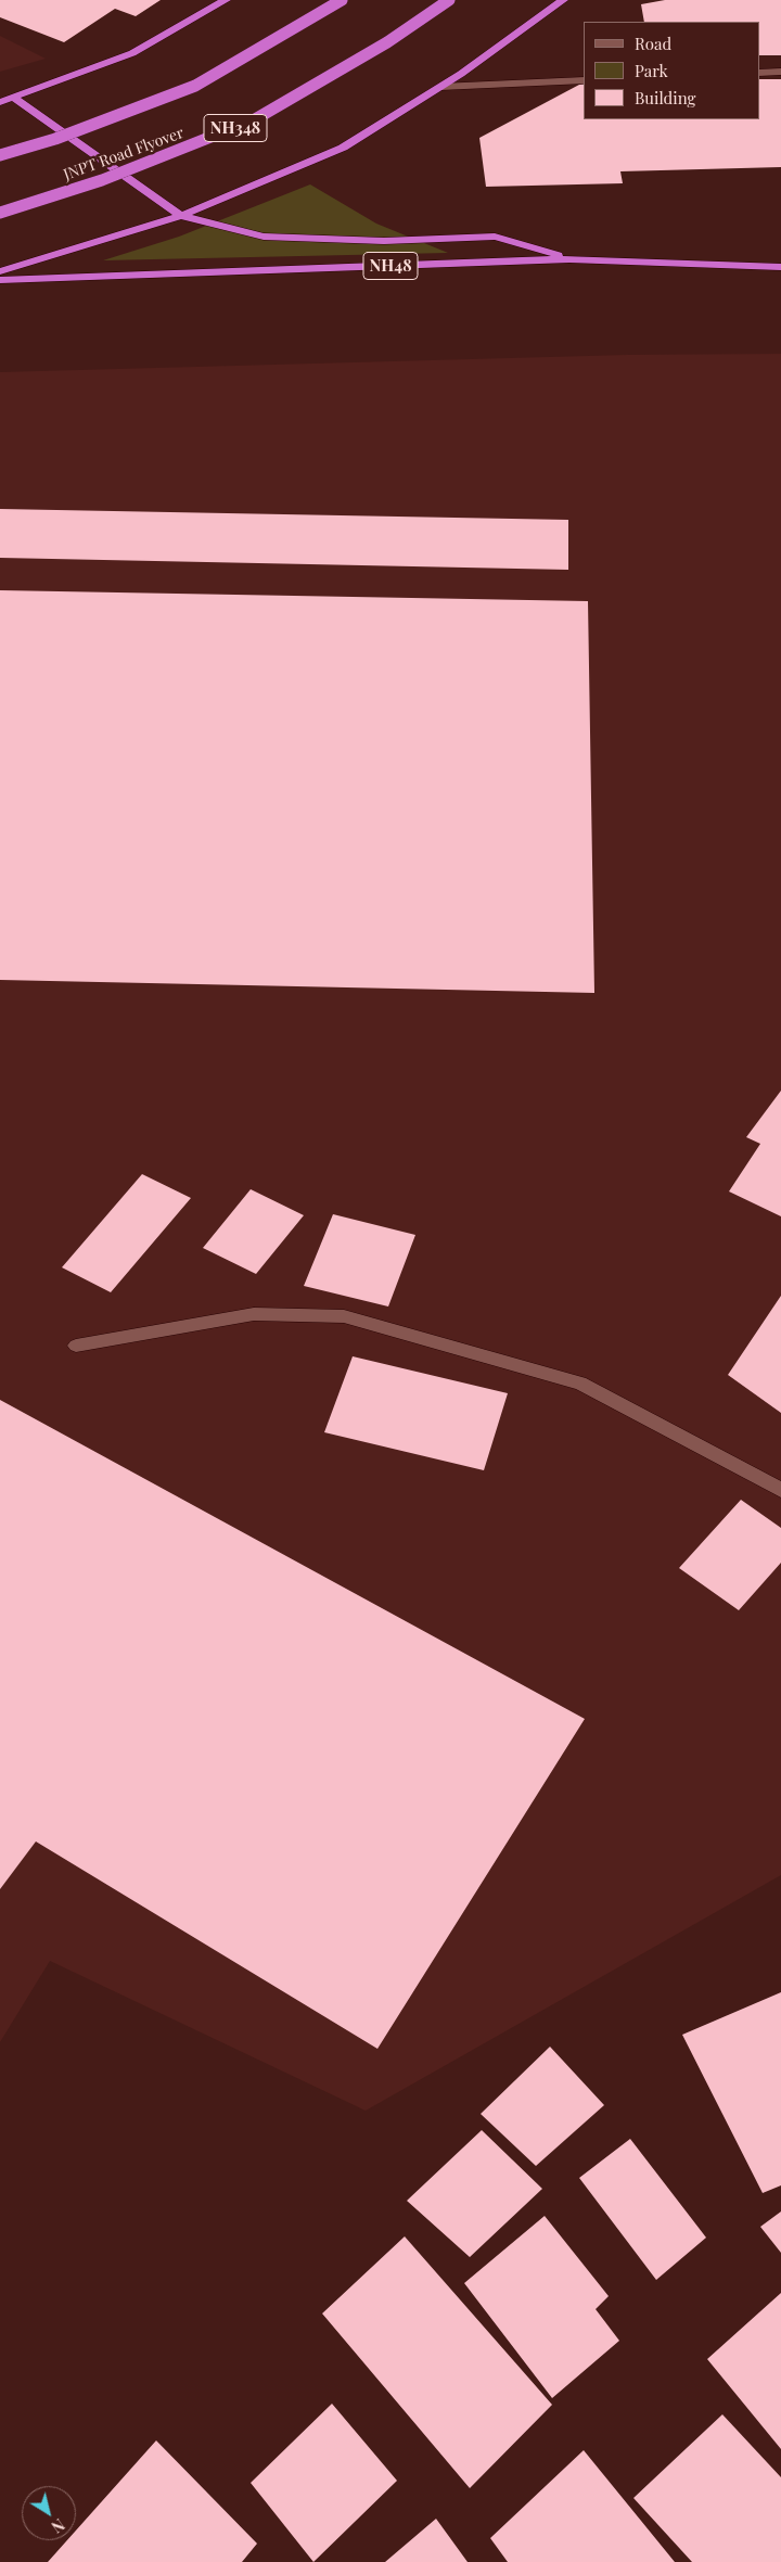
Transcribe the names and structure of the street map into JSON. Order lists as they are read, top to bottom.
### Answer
{
  "streets": {
    "highway": ["NH348", "JNPT Road Flyover", "NH48"]
  },
  "legend": ["Road", "Park", "Building"],
  "north": "bottom right"
}
